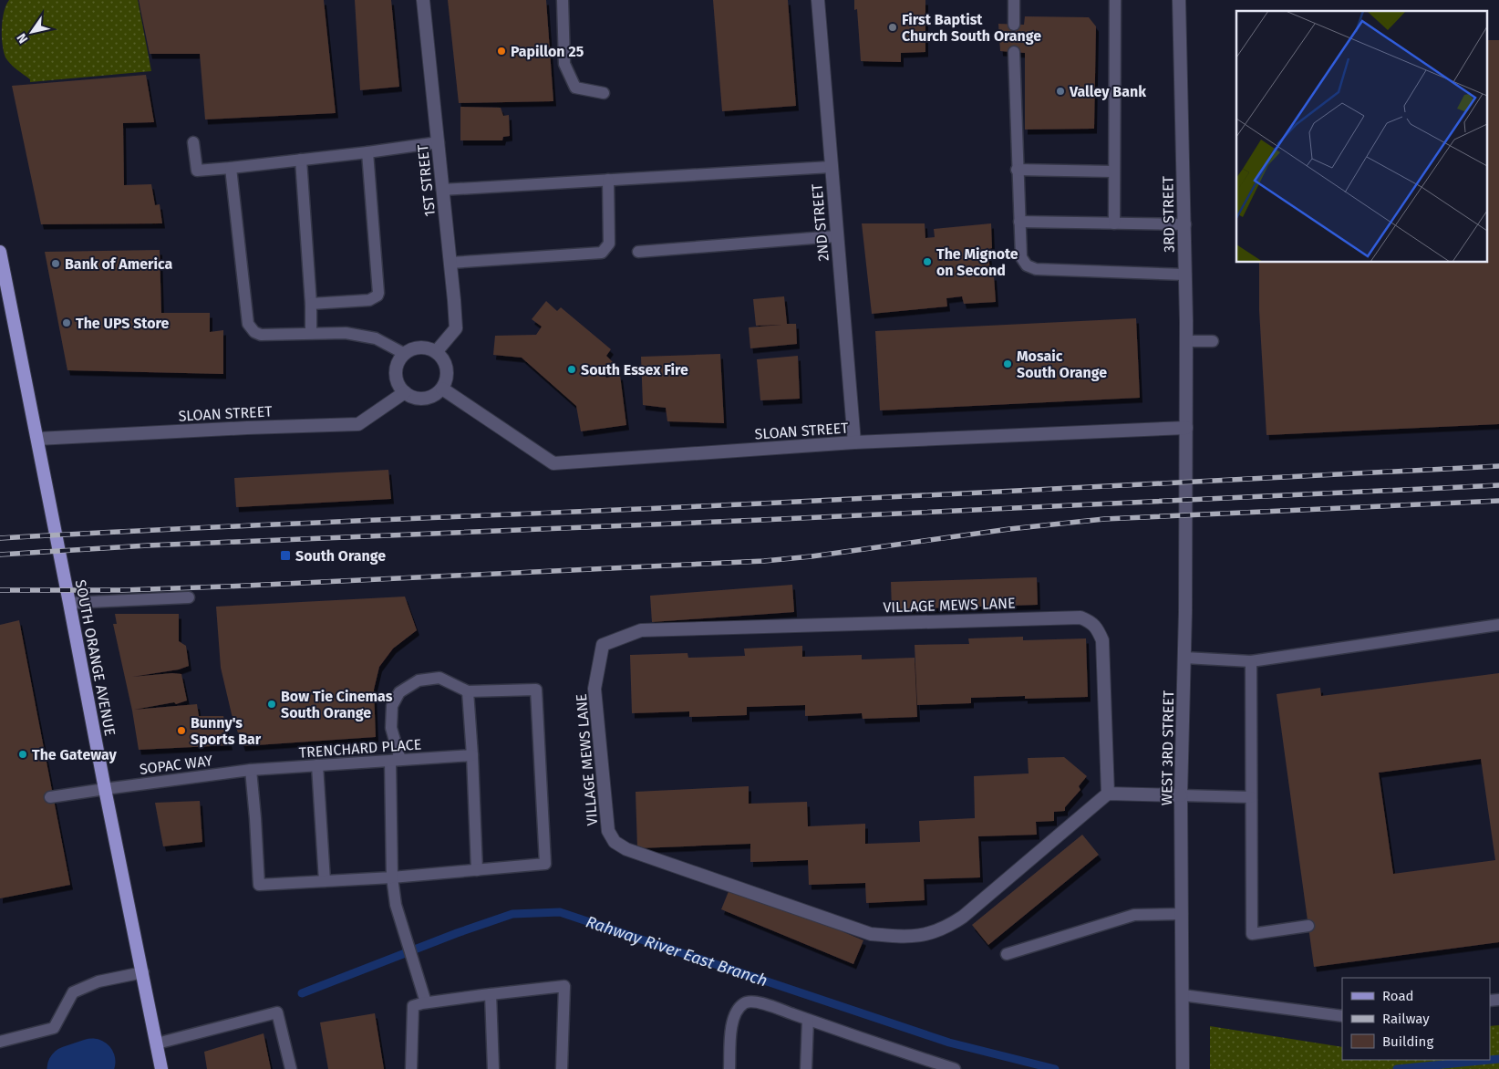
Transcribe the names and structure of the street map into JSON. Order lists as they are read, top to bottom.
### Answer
{
  "streets": {
    "main road": ["SOUTH ORANGE AVENUE"],
    "street": [
      "1ST STREET",
      "3RD STREET",
      "2ND STREET",
      "SLOAN STREET",
      "VILLAGE MEWS LANE",
      "WEST 3RD STREET"
    ],
    "lane": ["TRENCHARD PLACE", "SOPAC WAY"]
  },
  "crossings": [
    ["1ST STREET", "SLOAN STREET"],
    ["3RD STREET", "SLOAN STREET"],
    ["3RD STREET", "WEST 3RD STREET"],
    ["2ND STREET", "SLOAN STREET"],
    ["SLOAN STREET", "SOUTH ORANGE AVENUE"],
    ["SLOAN STREET", "WEST 3RD STREET"],
    ["SOUTH ORANGE AVENUE", "SOPAC WAY"],
    ["TRENCHARD PLACE", "SOPAC WAY"]
  ],
  "water": ["Rahway River East Branch"],
  "places": {
    "other": [
      "First Baptist Church South Orange",
      "Papillon 25",
      "Valley Bank",
      "The Mignote on Second",
      "Bank of America",
      "The UPS Store",
      "Mosaic South Orange",
      "South Essex Fire",
      "Bow Tie Cinemas South Orange",
      "Bunny's Sports Bar",
      "The Gateway"
    ],
    "transit": ["South Orange"]
  },
  "legend": ["Road", "Railway", "Building"],
  "north": "bottom left"
}
